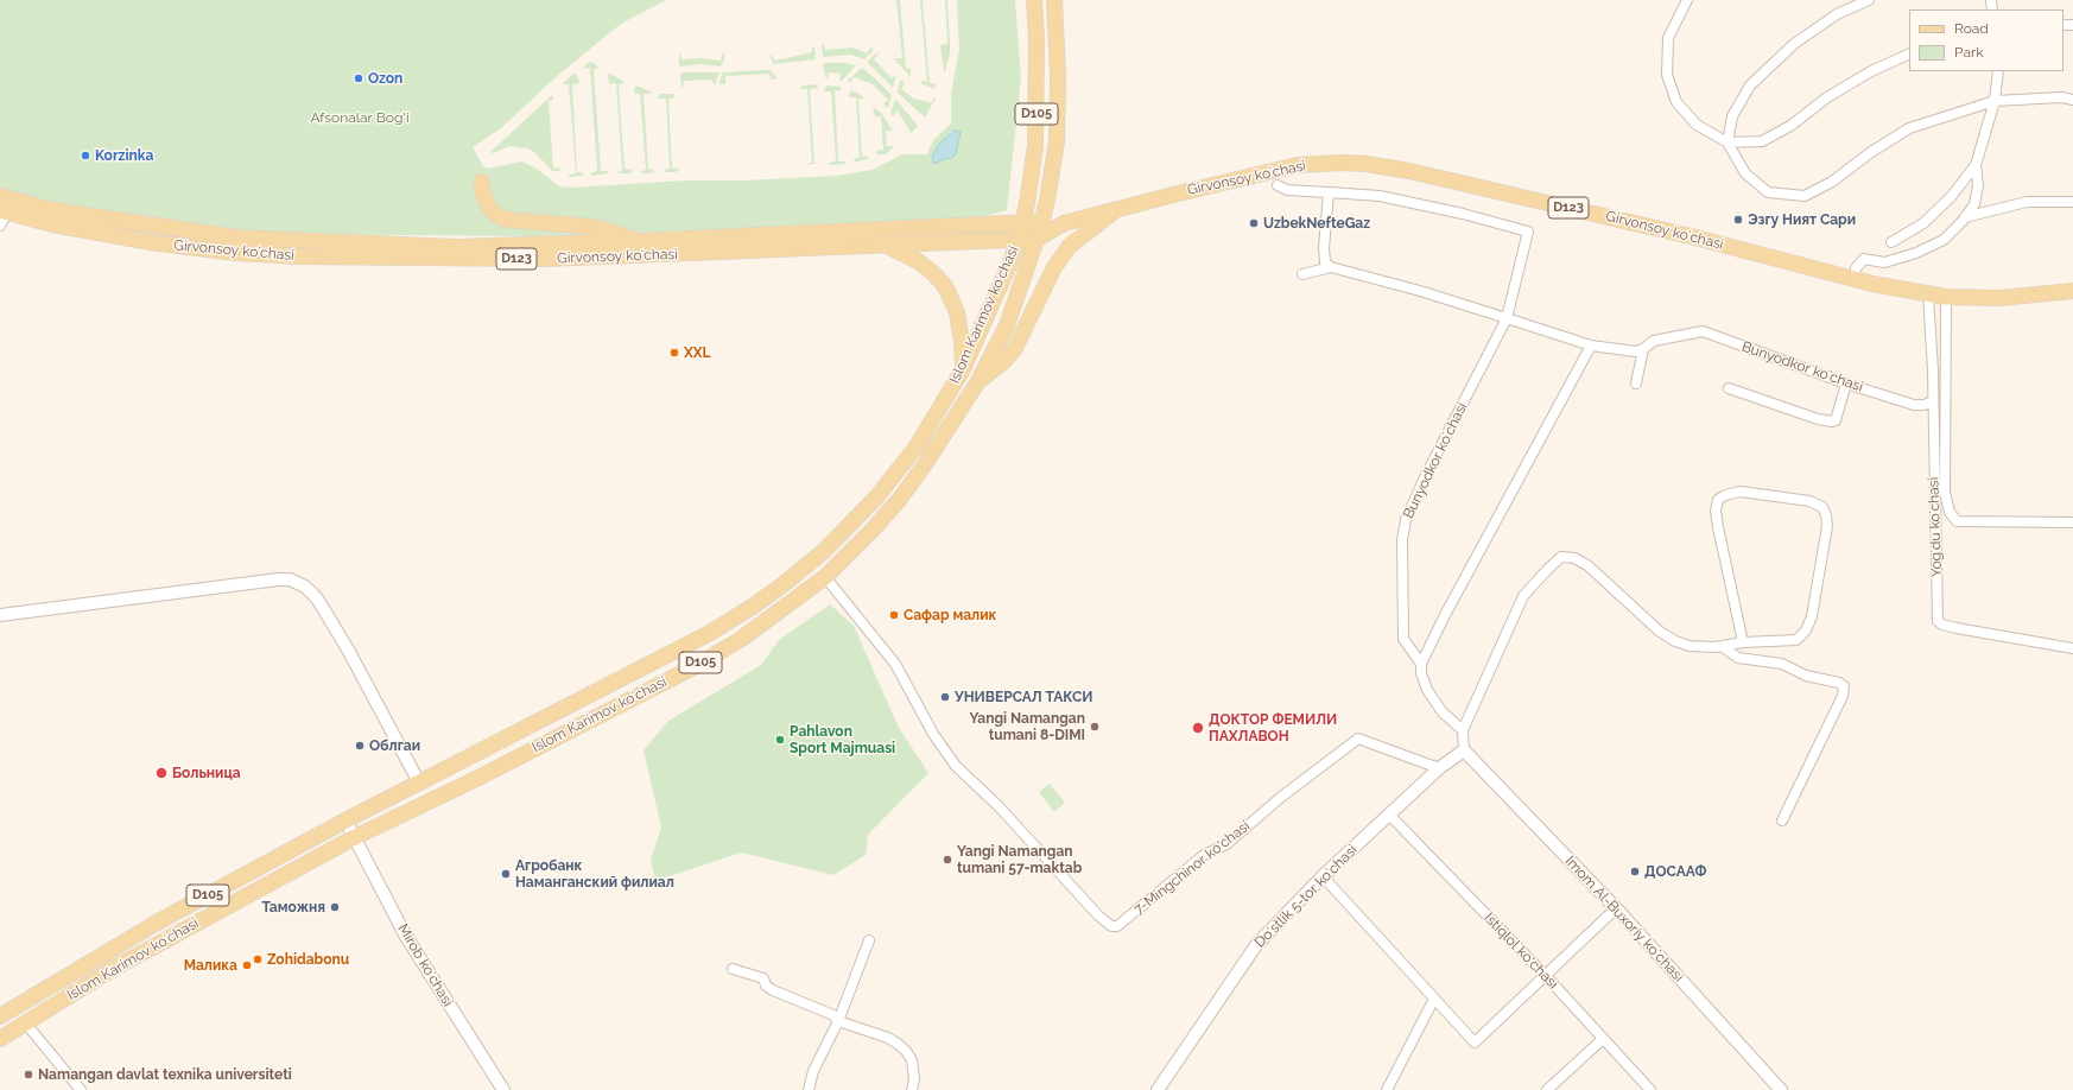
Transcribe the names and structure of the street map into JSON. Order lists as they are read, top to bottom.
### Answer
{
  "streets": {
    "main road": [
      "D105",
      "Girvonsoy koʻchasi",
      "D123",
      "Islom Karimov koʻchasi"
    ],
    "street": [
      "Bunyodkor koʻchasi",
      "Yogʻdu koʻchasi",
      "7-Mingchinor ko'chasi",
      "Doʻstlik 5-tor koʻchasi",
      "Imom Al-Buxoriy koʻchasi",
      "Istiqlol ko‘chasi",
      "Mirob koʻchasi"
    ]
  },
  "crossings": [
    ["Girvonsoy koʻchasi", "D123"],
    ["Girvonsoy koʻchasi", "Islom Karimov koʻchasi"],
    ["Girvonsoy koʻchasi", "Yogʻdu koʻchasi"],
    ["D123", "Islom Karimov koʻchasi"],
    ["Islom Karimov koʻchasi", "7-Mingchinor ko'chasi"],
    ["Islom Karimov koʻchasi", "Mirob koʻchasi"],
    ["Bunyodkor koʻchasi", "Yogʻdu koʻchasi"],
    ["7-Mingchinor ko'chasi", "Doʻstlik 5-tor koʻchasi"],
    ["Doʻstlik 5-tor koʻchasi", "Imom Al-Buxoriy koʻchasi"],
    ["Doʻstlik 5-tor koʻchasi", "Istiqlol ko‘chasi"]
  ],
  "parks": ["Afsonalar Bog'i"],
  "places": [
    "Ozon",
    "Korzinka",
    "Эзгу Ният Сари",
    "UzbekNefteGaz",
    "XXL",
    "Сафар малик",
    "УНИВЕРСАЛ ТАКСИ",
    "Yangi Namangan tumani 8-DIMI",
    "ДОКТОР ФЕМИЛИ ПАХЛАВОН",
    "Pahlavon Sport Majmuasi",
    "Облгаи",
    "Больница",
    "Yangi Namangan tumani 57-maktab",
    "ДОСААФ",
    "Агробанк Наманганский филиал",
    "Таможня",
    "Zohidabonu",
    "Малика",
    "Namangan davlat texnika universiteti"
  ],
  "legend": ["Road", "Park"]
}
